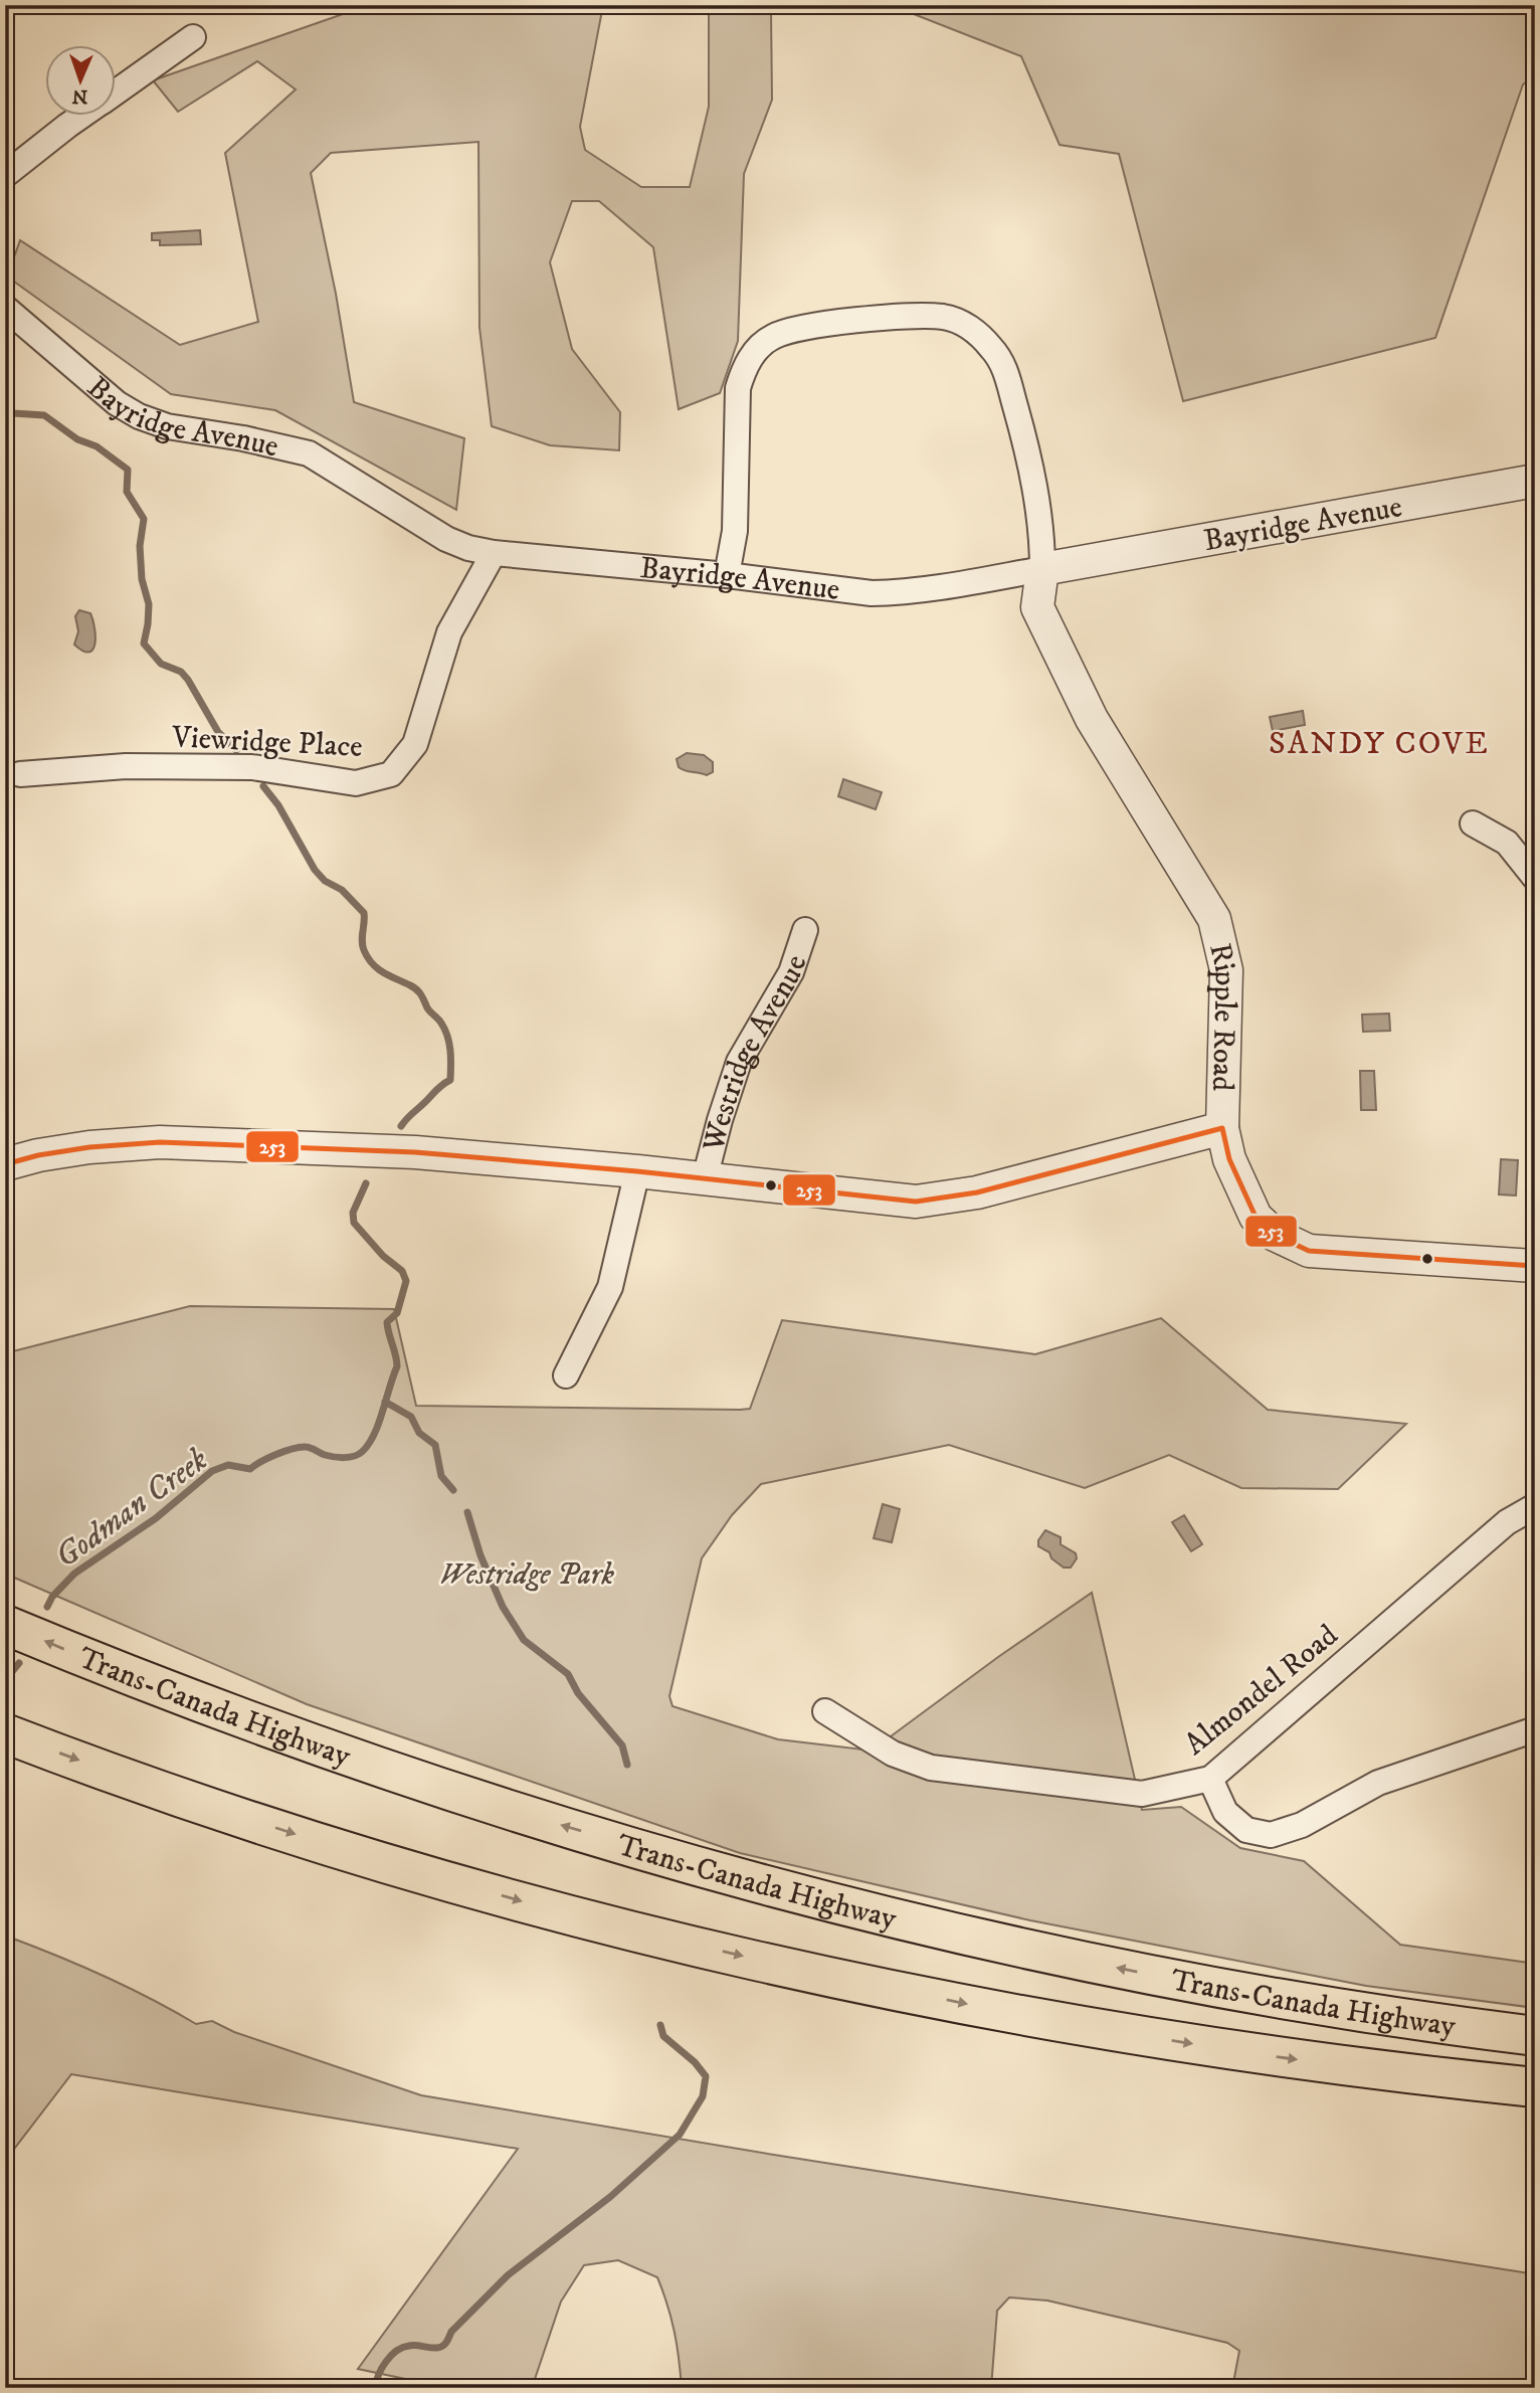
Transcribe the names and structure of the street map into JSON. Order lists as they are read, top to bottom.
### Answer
{
  "streets": {
    "highway": ["Trans-Canada Highway"],
    "street": [
      "Bayridge Avenue",
      "Viewridge Place",
      "Ripple Road",
      "Westridge Avenue",
      "Almondel Road"
    ]
  },
  "crossings": [
    ["Bayridge Avenue", "Viewridge Place"],
    ["Bayridge Avenue", "Ripple Road"],
    ["Ripple Road", "Westridge Avenue"]
  ],
  "districts": ["SANDY COVE"],
  "water": ["Godman Creek"],
  "parks": ["Westridge Park"],
  "lines": ["transit line 253"],
  "north": "bottom"
}
